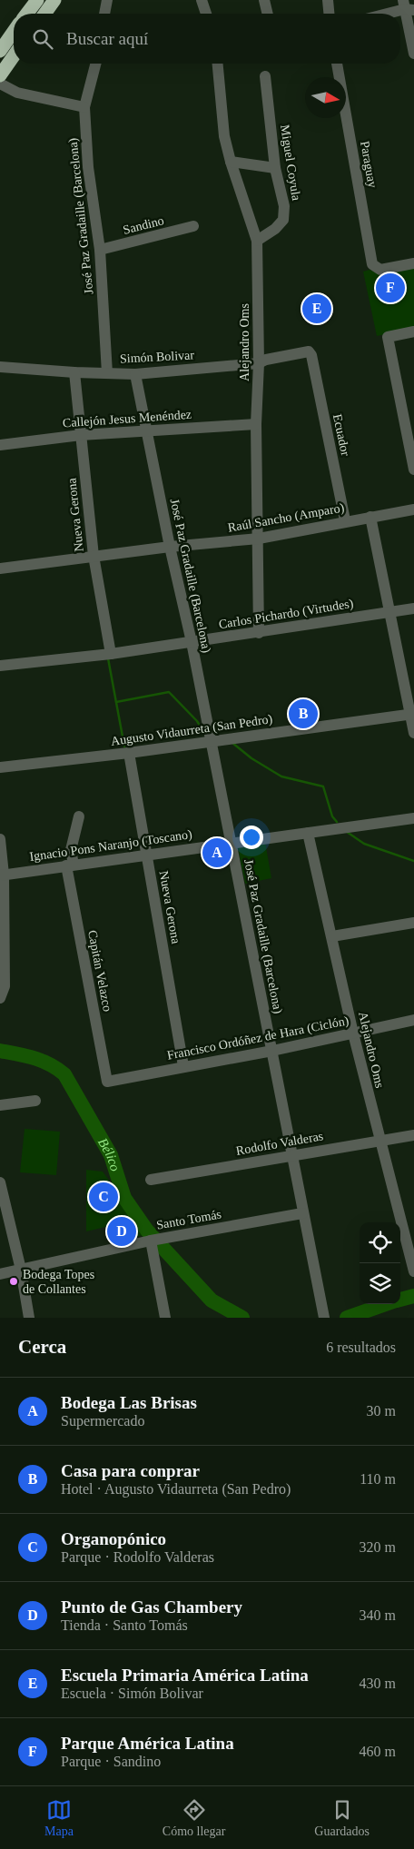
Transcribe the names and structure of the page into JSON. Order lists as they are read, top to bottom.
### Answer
{
  "streets": {
    "street": [
      "Miguel Coyula",
      "Paraguay",
      "José Paz Gradaille (Barcelona)",
      "Sandino",
      "Alejandro Oms",
      "Simón Bolivar",
      "Callejón Jesus Menéndez",
      "Ecuador",
      "Nueva Gerona",
      "Raúl Sancho (Amparo)",
      "Carlos Pichardo (Virtudes)",
      "Augusto Vidaurreta (San Pedro)",
      "Ignacio Pons Naranjo (Toscano)",
      "Capitán Velazco",
      "Francisco Ordóñez de Hara (Ciclón)",
      "Rodolfo Valderas",
      "Santo Tomás"
    ]
  },
  "crossings": [
    ["Miguel Coyula", "Alejandro Oms"],
    ["José Paz Gradaille (Barcelona)", "Sandino"],
    ["José Paz Gradaille (Barcelona)", "Simón Bolivar"],
    ["José Paz Gradaille (Barcelona)", "Callejón Jesus Menéndez"],
    ["José Paz Gradaille (Barcelona)", "Raúl Sancho (Amparo)"],
    ["José Paz Gradaille (Barcelona)", "Carlos Pichardo (Virtudes)"],
    ["José Paz Gradaille (Barcelona)", "Augusto Vidaurreta (San Pedro)"],
    ["José Paz Gradaille (Barcelona)", "Ignacio Pons Naranjo (Toscano)"],
    ["José Paz Gradaille (Barcelona)", "Francisco Ordóñez de Hara (Ciclón)"],
    ["José Paz Gradaille (Barcelona)", "Rodolfo Valderas"],
    ["José Paz Gradaille (Barcelona)", "Santo Tomás"],
    ["Alejandro Oms", "Simón Bolivar"],
    ["Alejandro Oms", "Callejón Jesus Menéndez"],
    ["Alejandro Oms", "Raúl Sancho (Amparo)"],
    ["Alejandro Oms", "Carlos Pichardo (Virtudes)"],
    ["Alejandro Oms", "Ignacio Pons Naranjo (Toscano)"],
    ["Alejandro Oms", "Francisco Ordóñez de Hara (Ciclón)"],
    ["Alejandro Oms", "Rodolfo Valderas"],
    ["Simón Bolivar", "Ecuador"],
    ["Simón Bolivar", "Nueva Gerona"],
    ["Callejón Jesus Menéndez", "Nueva Gerona"],
    ["Ecuador", "Raúl Sancho (Amparo)"],
    ["Nueva Gerona", "Raúl Sancho (Amparo)"],
    ["Nueva Gerona", "Carlos Pichardo (Virtudes)"],
    ["Nueva Gerona", "Augusto Vidaurreta (San Pedro)"],
    ["Nueva Gerona", "Ignacio Pons Naranjo (Toscano)"],
    ["Nueva Gerona", "Francisco Ordóñez de Hara (Ciclón)"],
    ["Ignacio Pons Naranjo (Toscano)", "Capitán Velazco"],
    ["Capitán Velazco", "Francisco Ordóñez de Hara (Ciclón)"]
  ],
  "water": ["Bélico"],
  "places": ["Bodega Topes de Collantes"],
  "north": "right",
  "page": {
    "search": "Buscar aquí",
    "pins": [
      "F",
      "E",
      "B",
      "A",
      "C",
      "D"
    ],
    "heading": ["Cerca", "6 resultados"],
    "list": [
      {
        "mark": "A",
        "name": "Bodega Las Brisas",
        "note": "Supermercado",
        "value": "30 m"
      },
      {
        "mark": "B",
        "name": "Casa para conprar",
        "note": "Hotel · Augusto Vidaurreta (San Pedro)",
        "value": "110 m"
      },
      {
        "mark": "C",
        "name": "Organopónico",
        "note": "Parque · Rodolfo Valderas",
        "value": "320 m"
      },
      {
        "mark": "D",
        "name": "Punto de Gas Chambery",
        "note": "Tienda · Santo Tomás",
        "value": "340 m"
      },
      {
        "mark": "E",
        "name": "Escuela Primaria América Latina",
        "note": "Escuela · Simón Bolivar",
        "value": "430 m"
      },
      {
        "mark": "F",
        "name": "Parque América Latina",
        "note": "Parque · Sandino",
        "value": "460 m"
      }
    ],
    "nav": ["Mapa", "Cómo llegar", "Guardados"]
  }
}
